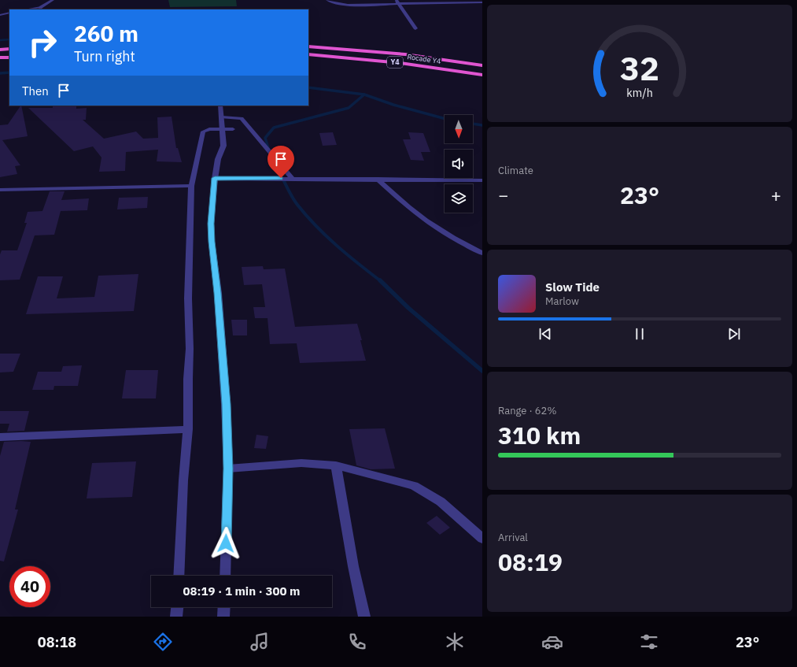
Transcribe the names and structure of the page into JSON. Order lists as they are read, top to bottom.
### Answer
{
  "streets": {
    "highway": ["Rocade Y4", "Y4"]
  },
  "north": "bottom",
  "page": {
    "turn": ["260 m", "Turn right"],
    "then": "Then",
    "tile": [
      "Climate",
      ["Range · 62%", "310 km"],
      ["Arrival", "08:19"]
    ],
    "heat": ["−", "23°", "+"],
    "song": ["Slow Tide", "Marlow"],
    "limit": "40",
    "trip": "08:19 · 1 min · 300 m",
    "tabs": ["08:18", "23°"],
    "gauge": ["32", "km/h"]
  }
}
